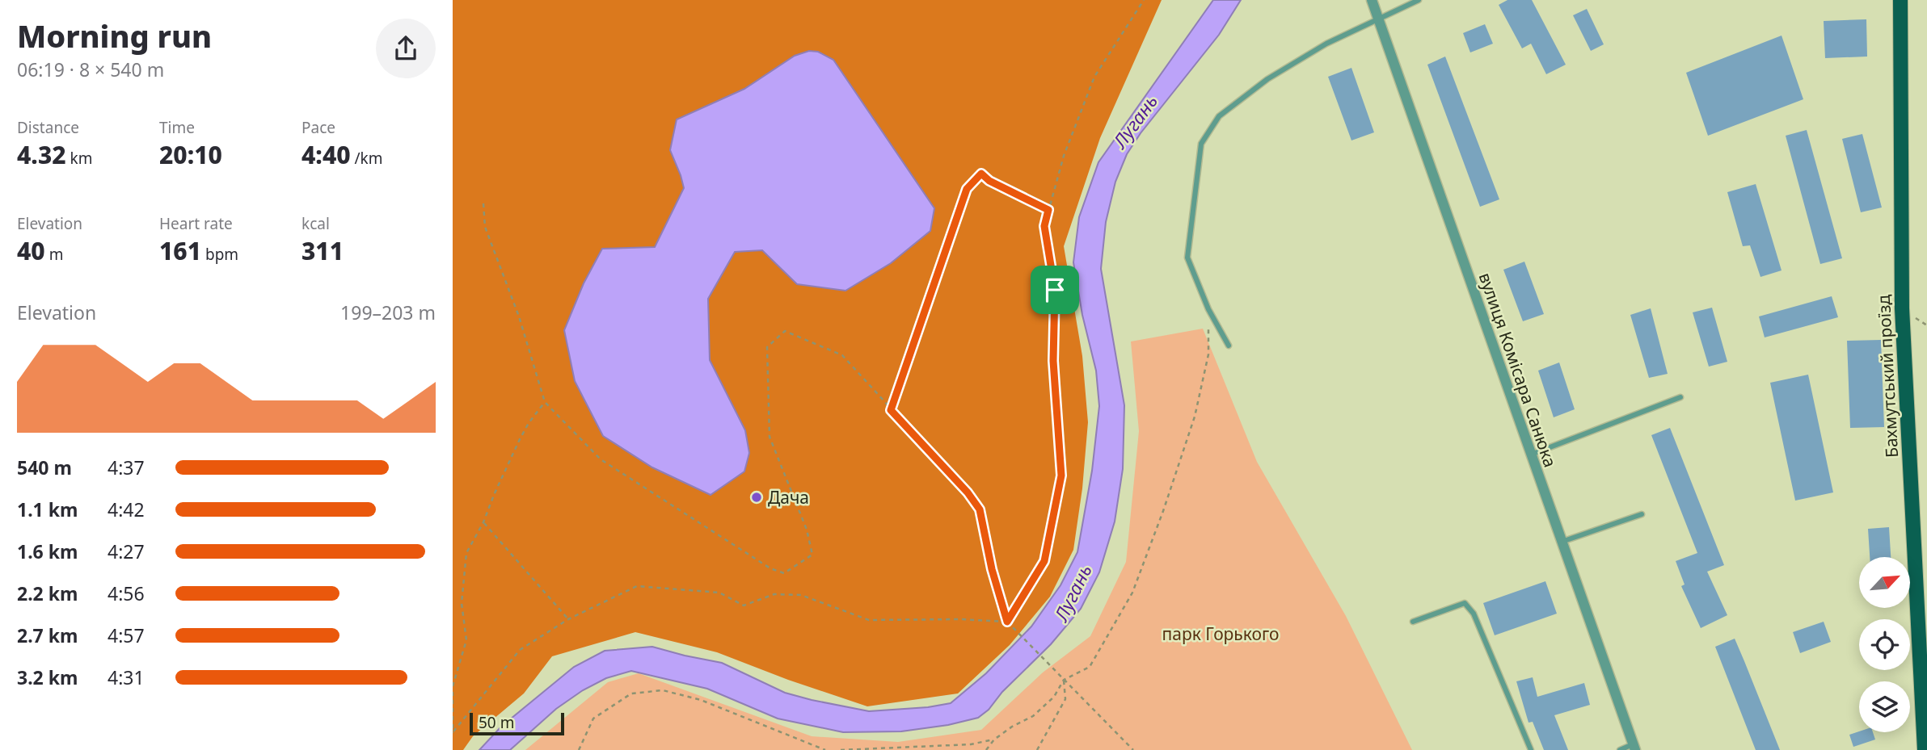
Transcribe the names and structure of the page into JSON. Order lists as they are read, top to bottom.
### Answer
{
  "streets": {
    "main road": ["Бахмутський проїзд"],
    "street": ["вулиця Комісара Санюка"]
  },
  "water": ["Лугань"],
  "parks": ["парк Горького"],
  "places": ["Дача"],
  "scale_bar": "50 m",
  "north": "top right",
  "page": {
    "heading": ["Morning run", "06:19 · 8 × 540 m"],
    "stats": [
      ["Distance", "4.32 km"],
      ["Time", "20:10"],
      ["Pace", "4:40 /km"],
      ["Elevation", "40 m"],
      ["Heart rate", "161 bpm"],
      ["kcal", "311"]
    ],
    "chart": ["Elevation", "199–203 m"],
    "list": [
      {
        "name": "540 m",
        "note": "4:37"
      },
      {
        "name": "1.1 km",
        "note": "4:42"
      },
      {
        "name": "1.6 km",
        "note": "4:27"
      },
      {
        "name": "2.2 km",
        "note": "4:56"
      },
      {
        "name": "2.7 km",
        "note": "4:57"
      },
      {
        "name": "3.2 km",
        "note": "4:31"
      }
    ],
    "scale": "50 m"
  }
}
